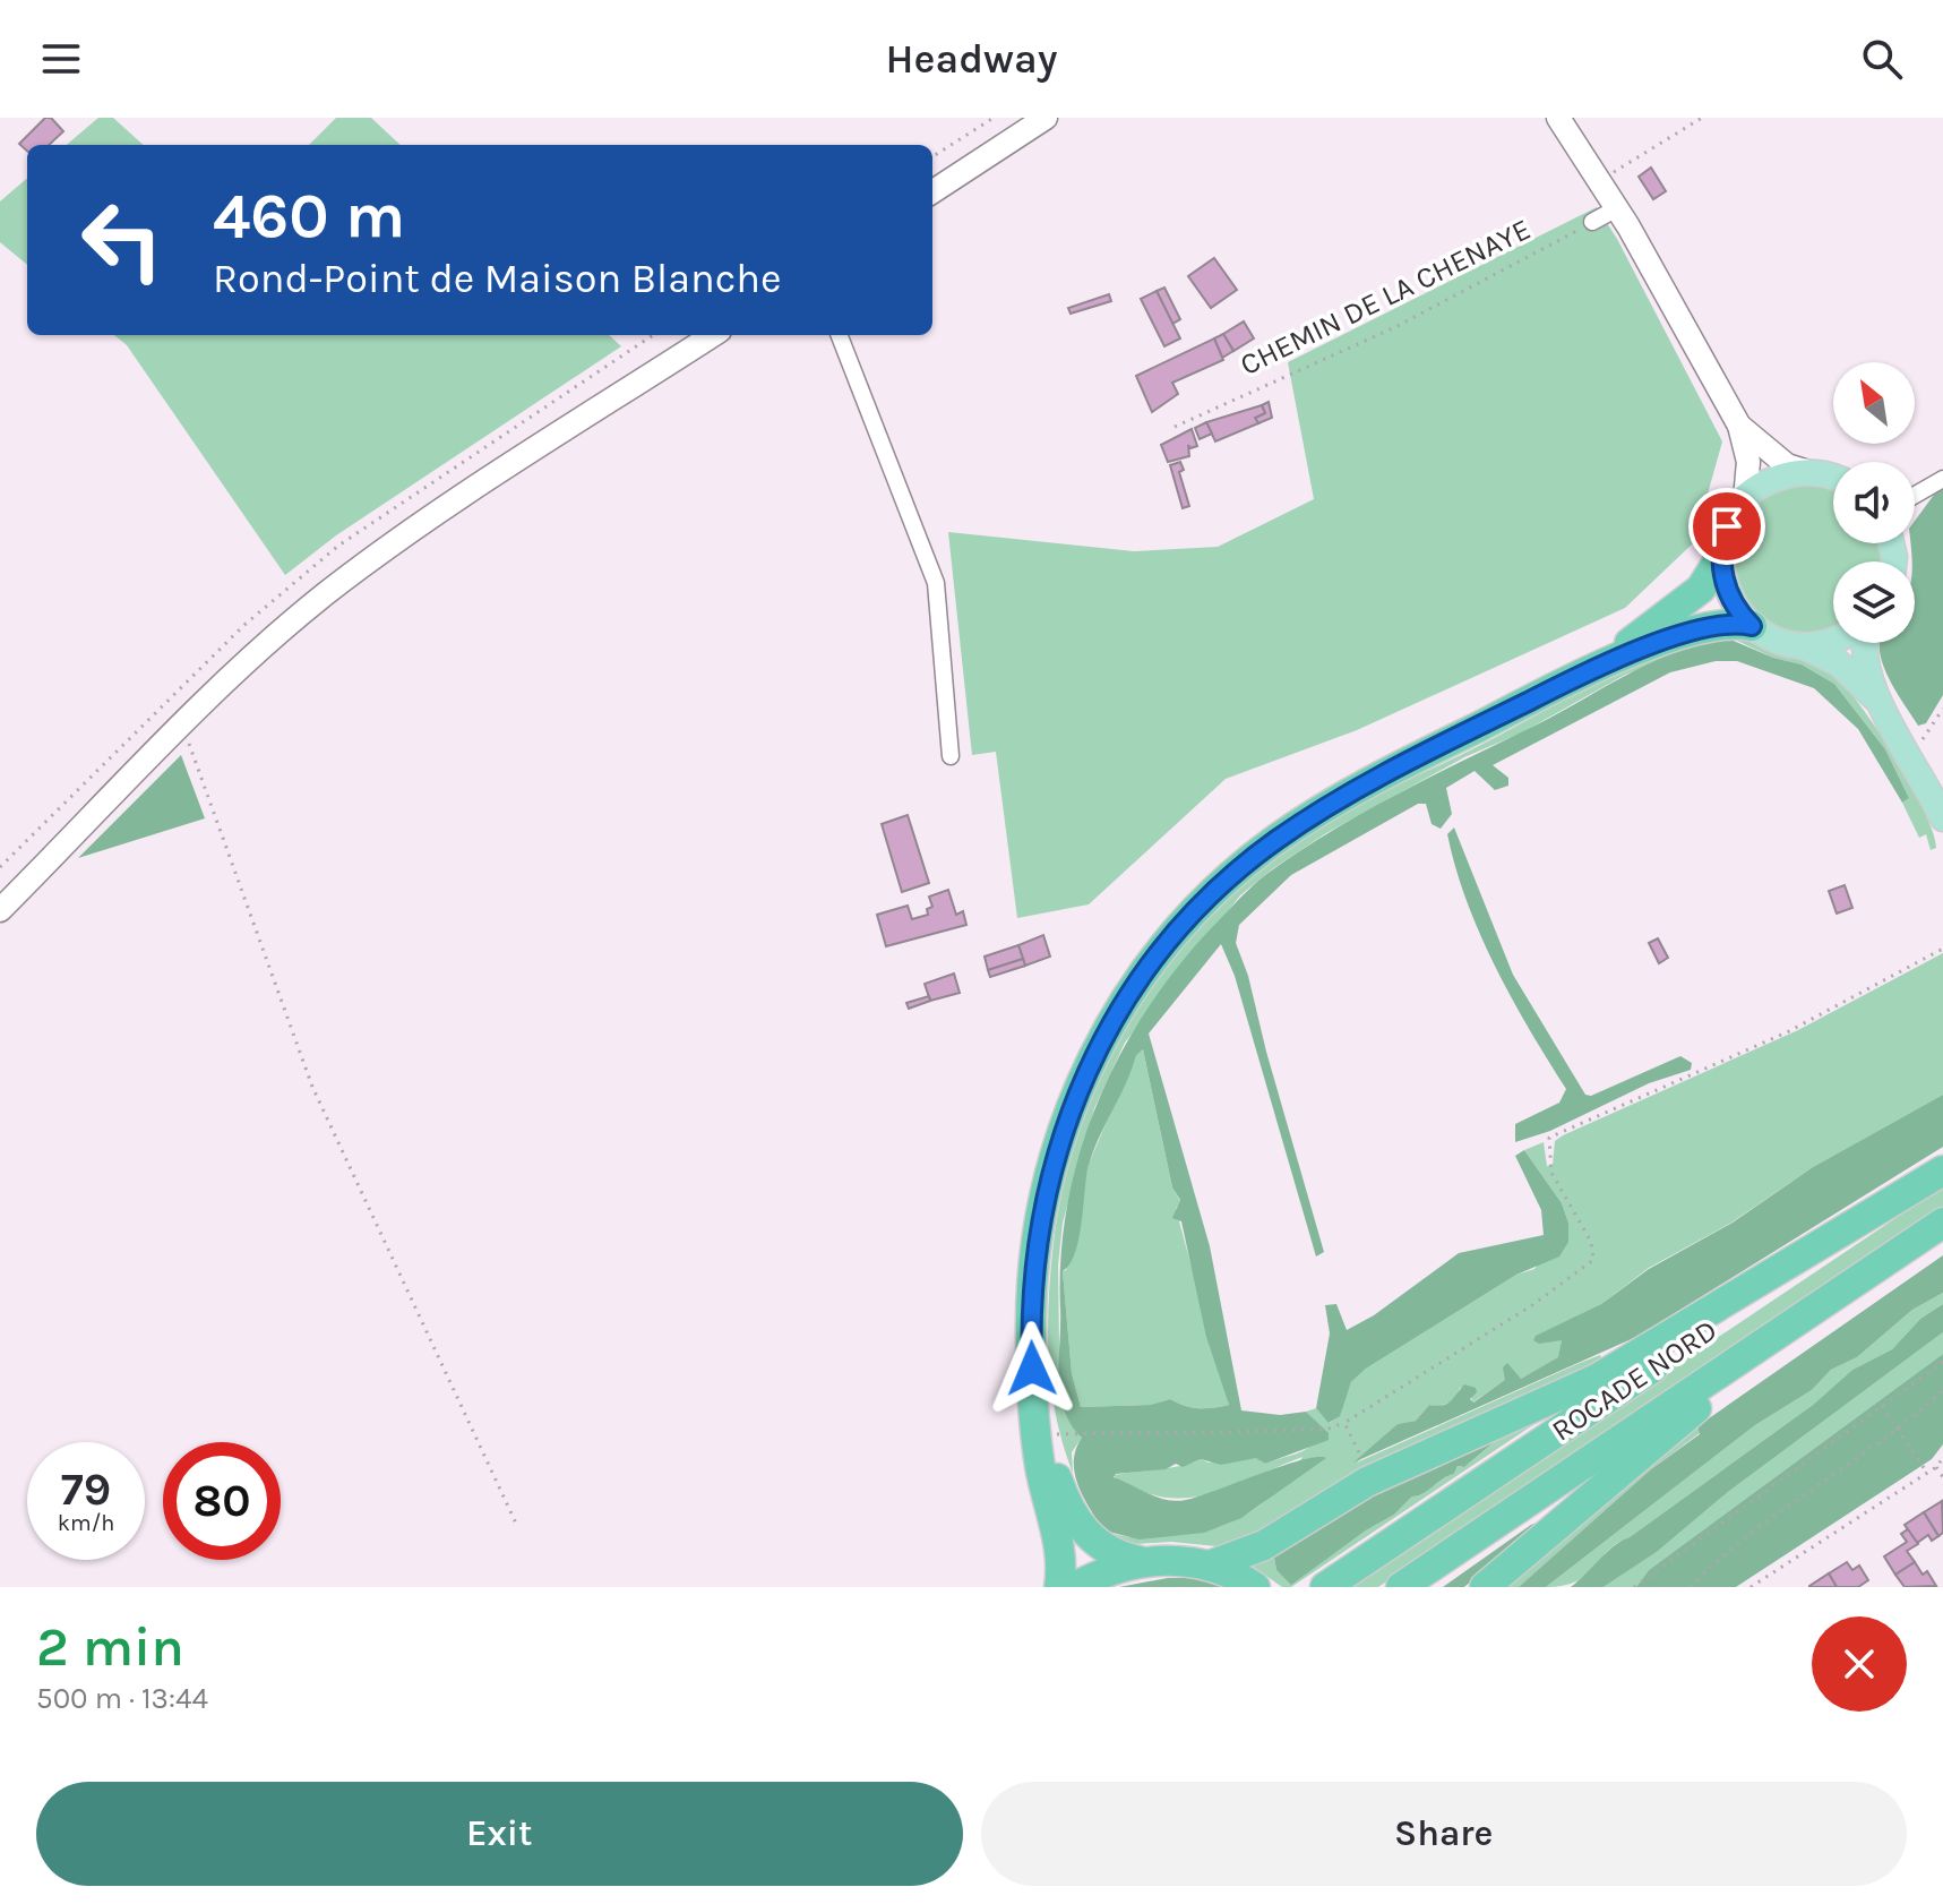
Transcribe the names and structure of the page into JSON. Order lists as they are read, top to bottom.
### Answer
{
  "streets": {
    "highway": ["ROCADE NORD"],
    "path": ["CHEMIN DE LA CHENAYE"]
  },
  "north": "top left",
  "page": {
    "header": "Headway",
    "turn": ["460 m", "Rond-Point de Maison Blanche"],
    "speed": "79 km/h",
    "limit": "80",
    "heading": ["2 min", "500 m · 13:44"],
    "buttons": ["Exit", "Share"]
  }
}
